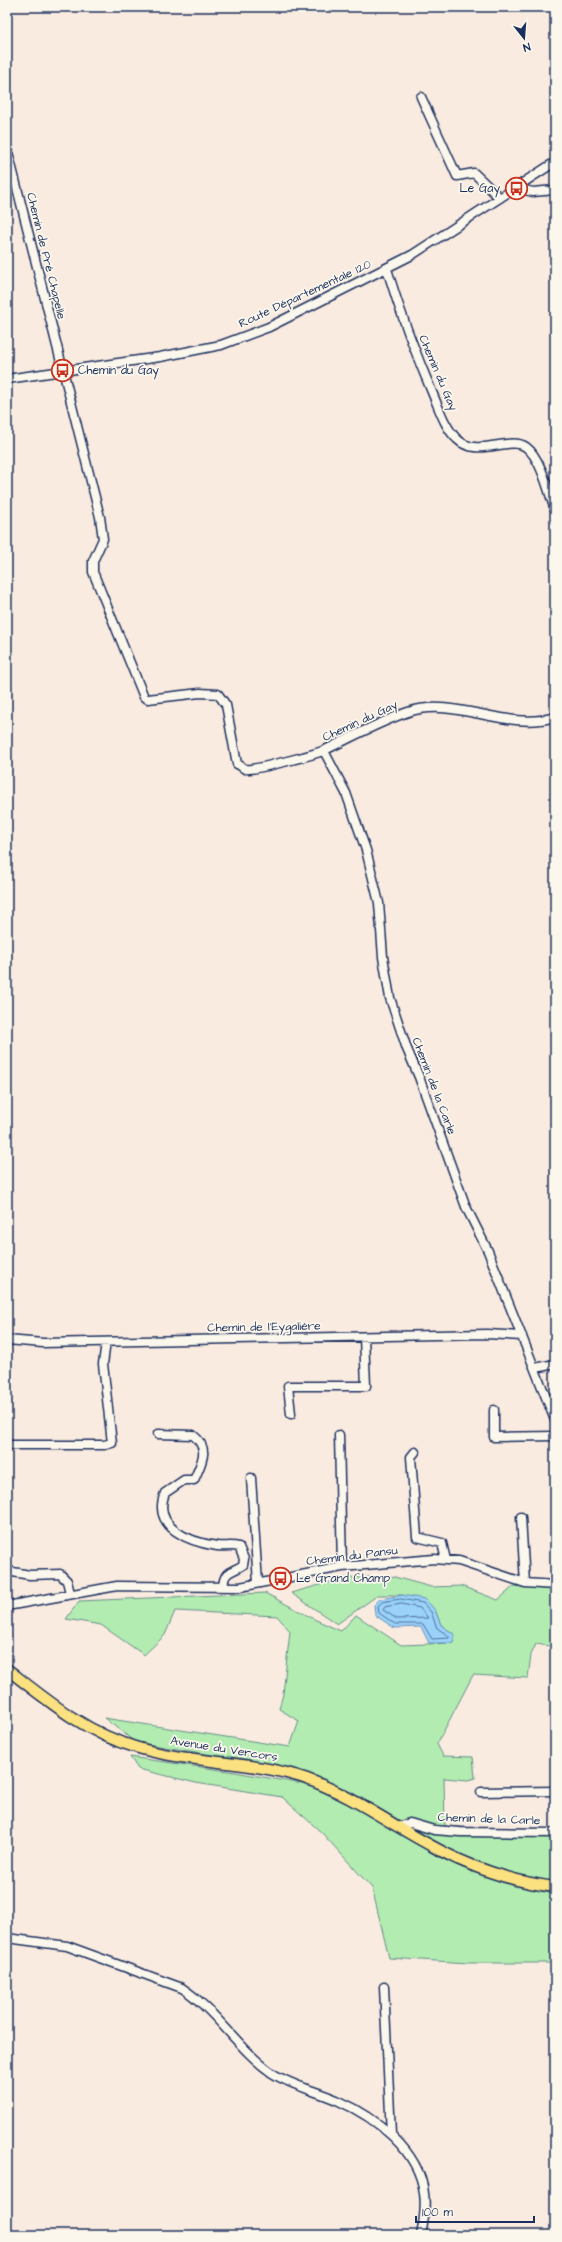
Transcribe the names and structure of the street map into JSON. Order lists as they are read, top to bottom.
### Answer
{
  "streets": {
    "main road": ["Avenue du Vercors"],
    "street": [
      "Chemin de Pré Chapelle",
      "Route Départementale 120",
      "Chemin du Gay",
      "Chemin de la Carle",
      "Chemin de l'Eygalière",
      "Chemin du Pansu"
    ]
  },
  "crossings": [
    ["Chemin de Pré Chapelle", "Route Départementale 120"],
    ["Chemin de Pré Chapelle", "Chemin du Gay"],
    ["Route Départementale 120", "Chemin du Gay"],
    ["Chemin du Gay", "Chemin de la Carle"],
    ["Chemin de la Carle", "Chemin de l'Eygalière"],
    ["Chemin de la Carle", "Avenue du Vercors"]
  ],
  "places": {
    "bus stop": ["Le Gay", "Chemin du Gay", "Le Grand Champ"]
  },
  "scale_bar": "100 m",
  "north": "bottom"
}
